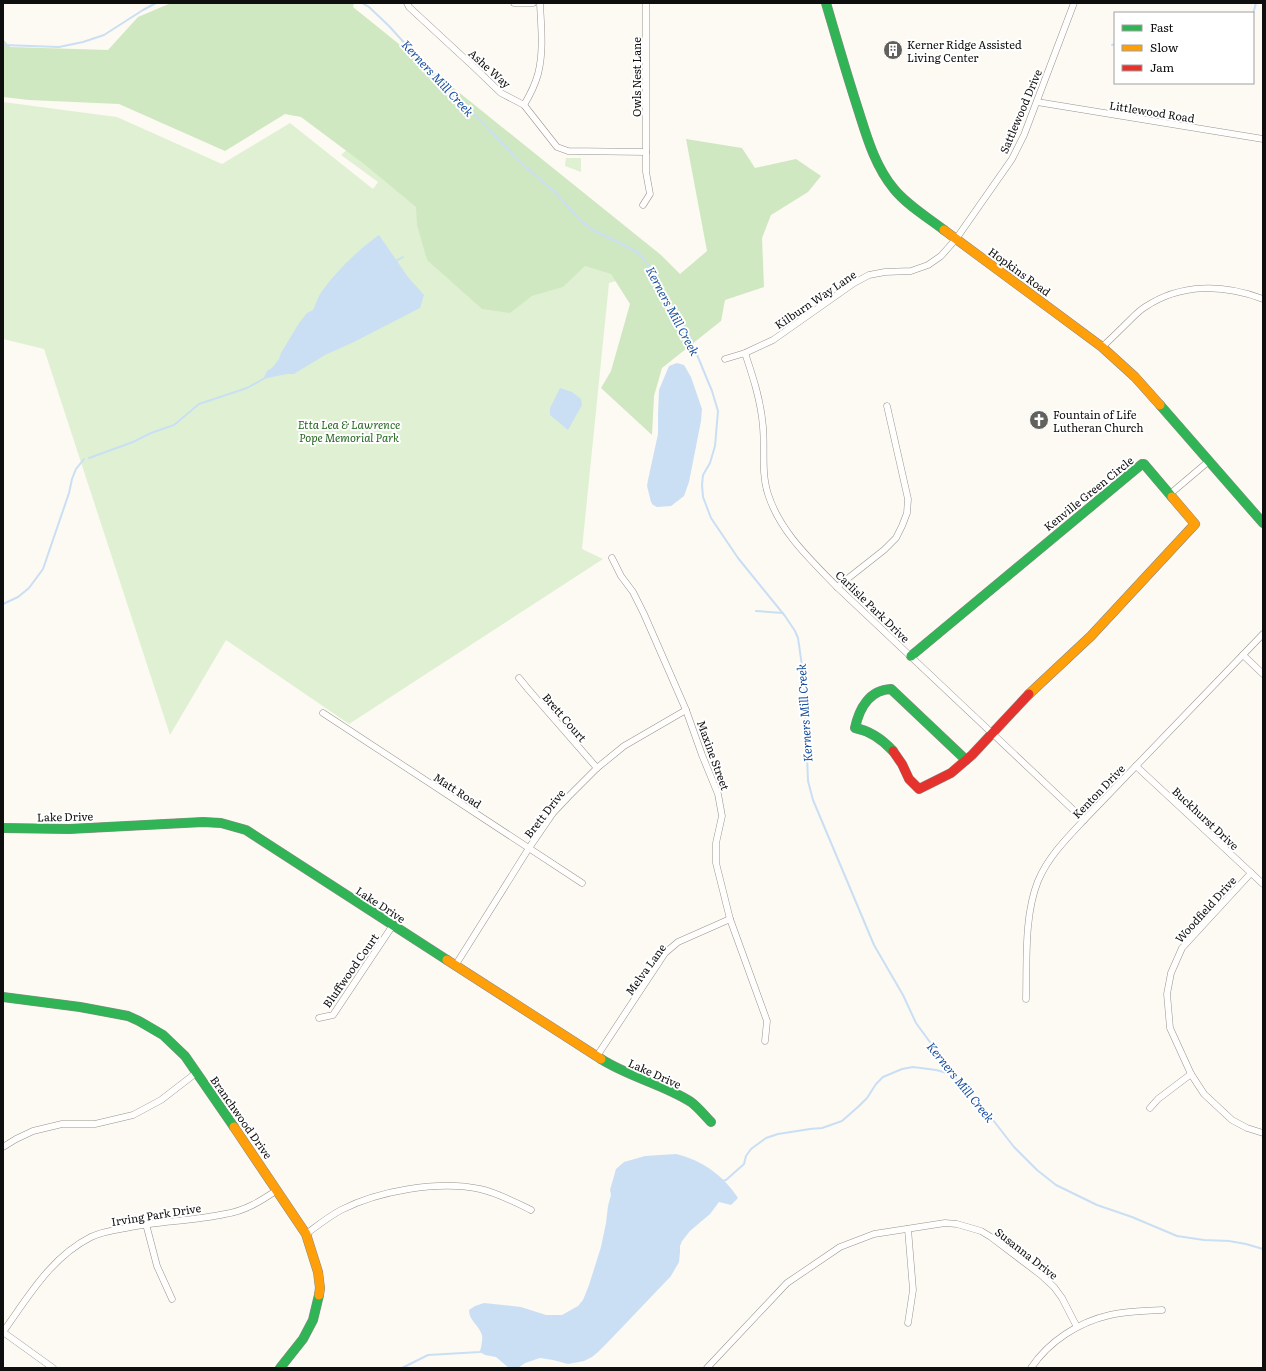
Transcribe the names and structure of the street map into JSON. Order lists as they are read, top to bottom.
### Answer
{
  "streets": {
    "street": [
      "Ashe Way",
      "Owls Nest Lane",
      "Sattlewood Drive",
      "Littlewood Road",
      "Hopkins Road",
      "Kilburn Way Lane",
      "Kenville Green Circle",
      "Carlisle Park Drive",
      "Brett Court",
      "Maxine Street",
      "Matt Road",
      "Kenton Drive",
      "Brett Drive",
      "Lake Drive",
      "Buckhurst Drive",
      "Woodfield Drive",
      "Melva Lane",
      "Bluffwood Court",
      "Branchwood Drive",
      "Irving Park Drive",
      "Susanna Drive"
    ]
  },
  "crossings": [
    ["Ashe Way", "Owls Nest Lane"],
    ["Sattlewood Drive", "Littlewood Road"],
    ["Sattlewood Drive", "Hopkins Road"],
    ["Sattlewood Drive", "Kilburn Way Lane"],
    ["Hopkins Road", "Kilburn Way Lane"],
    ["Kilburn Way Lane", "Carlisle Park Drive"],
    ["Kenville Green Circle", "Carlisle Park Drive"],
    ["Carlisle Park Drive", "Kenton Drive"],
    ["Brett Court", "Brett Drive"],
    ["Maxine Street", "Brett Drive"],
    ["Maxine Street", "Melva Lane"],
    ["Matt Road", "Brett Drive"],
    ["Kenton Drive", "Buckhurst Drive"],
    ["Brett Drive", "Lake Drive"],
    ["Lake Drive", "Melva Lane"],
    ["Lake Drive", "Bluffwood Court"],
    ["Buckhurst Drive", "Woodfield Drive"],
    ["Branchwood Drive", "Irving Park Drive"]
  ],
  "water": ["Kerners Mill Creek"],
  "parks": ["Etta Lea & Lawrence Pope Memorial Park"],
  "places": {
    "building": ["Kerner Ridge Assisted Living Center"],
    "church": ["Fountain of Life Lutheran Church"]
  },
  "legend": ["Fast", "Slow", "Jam"]
}
